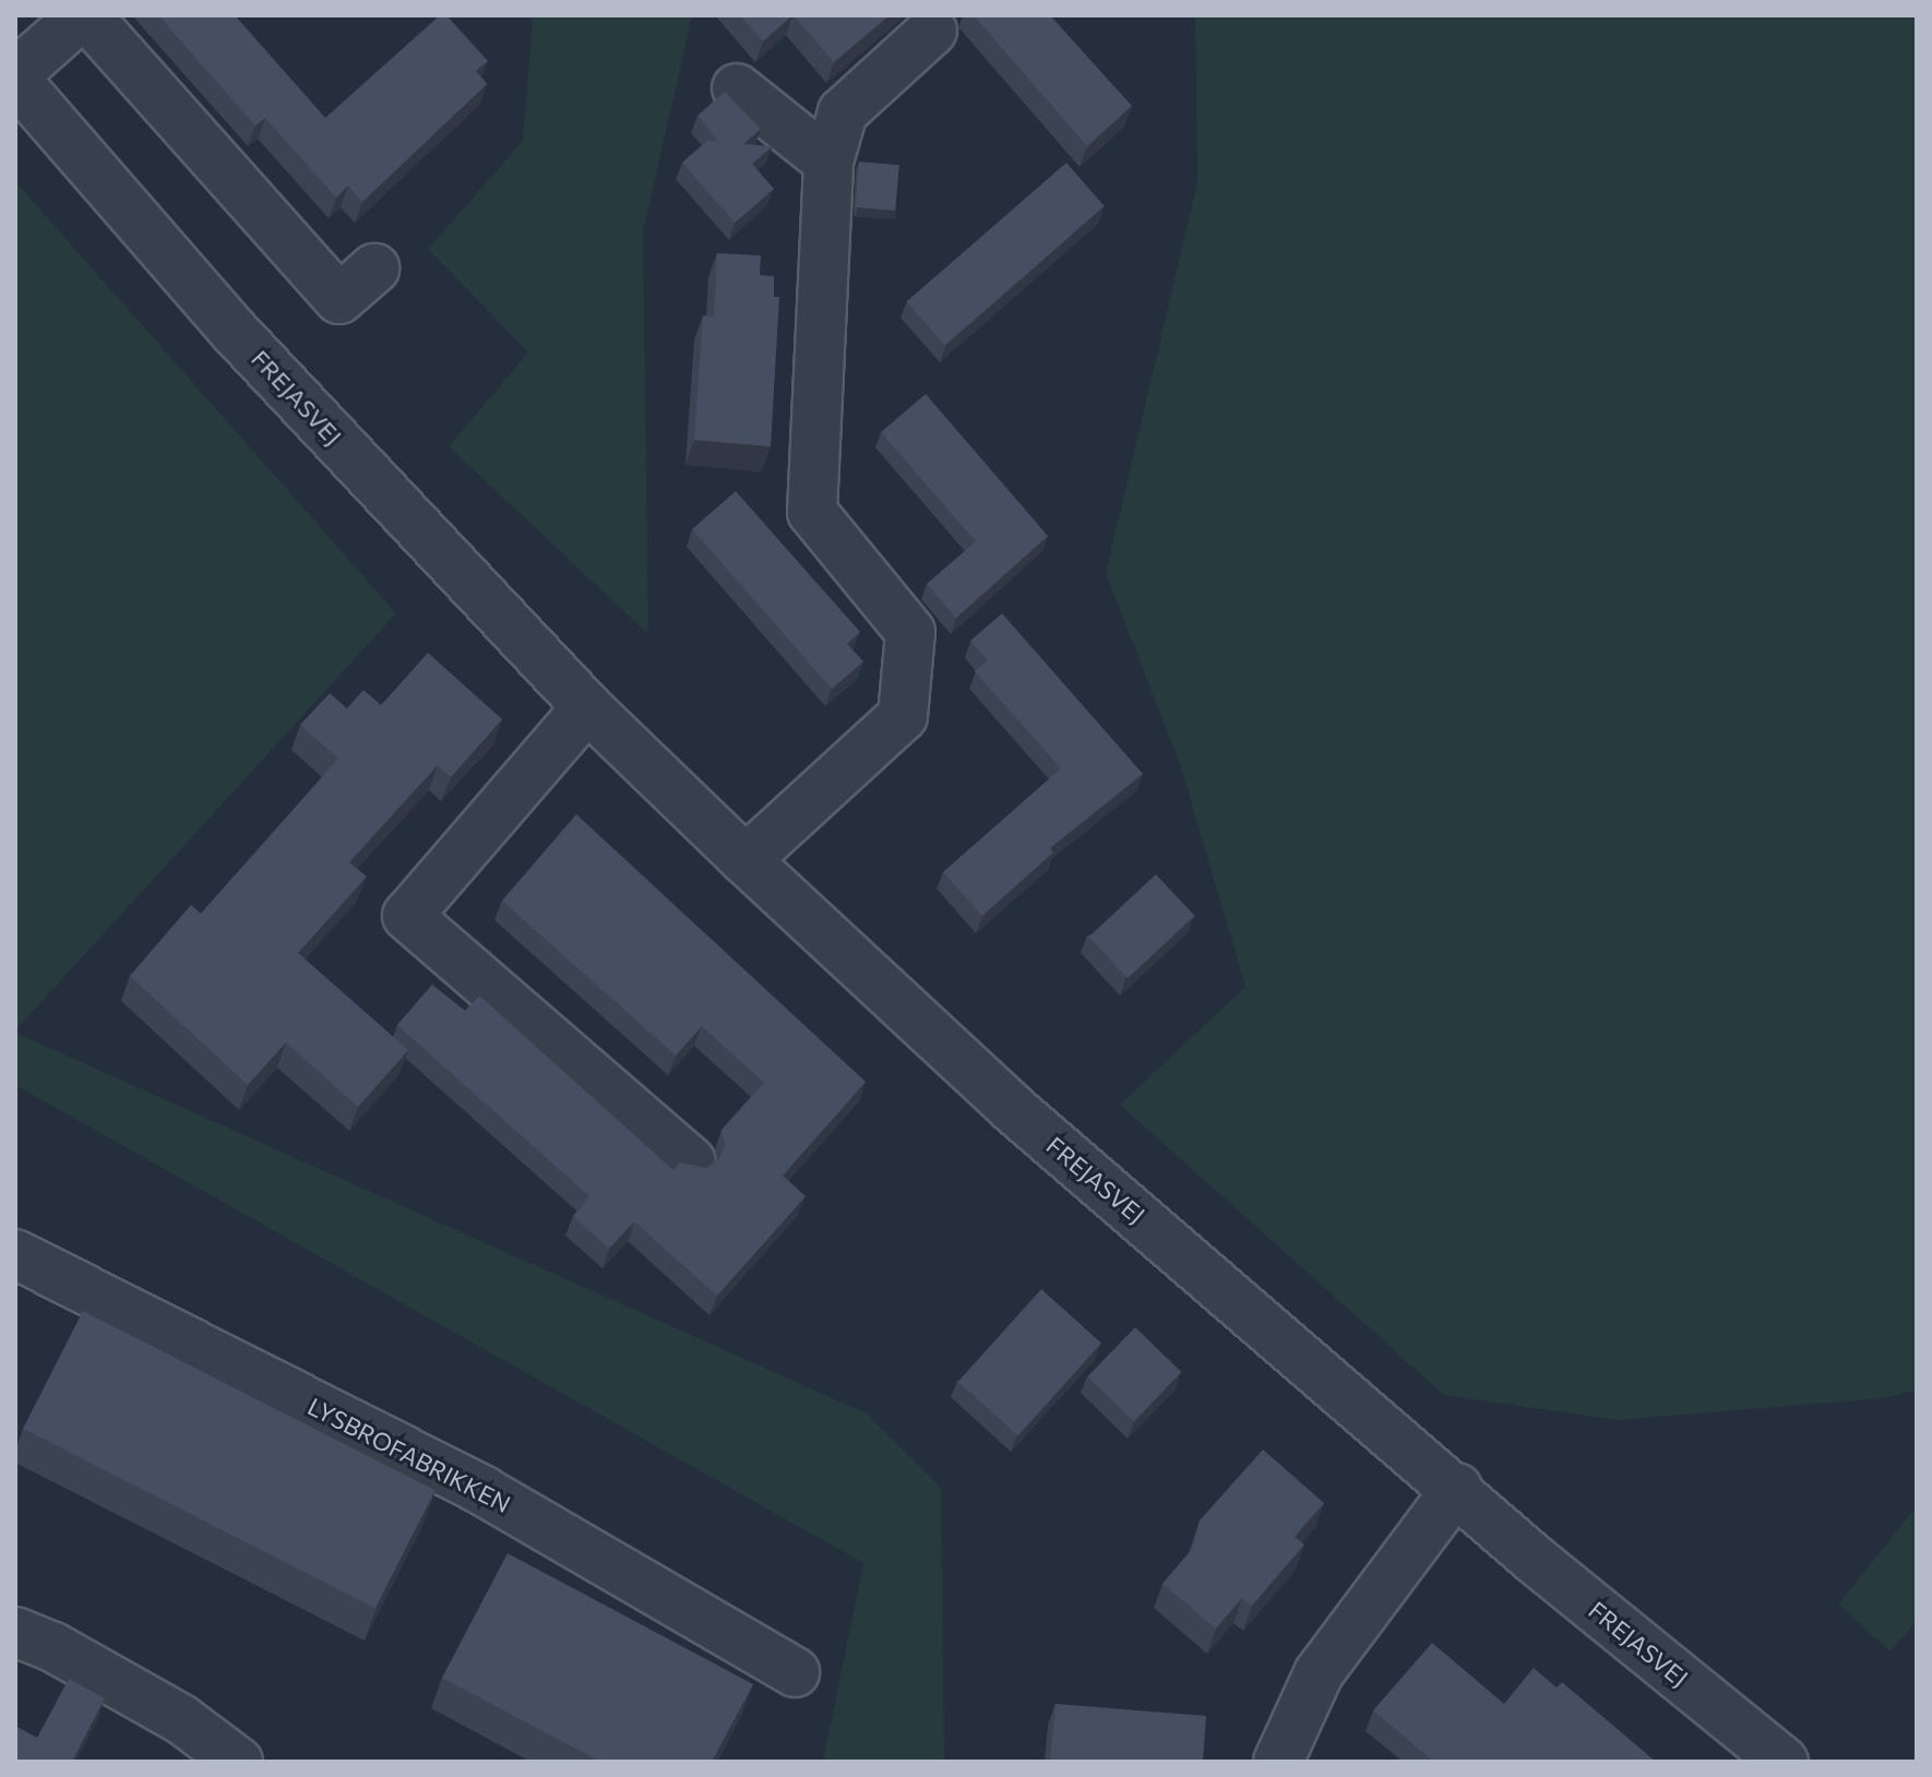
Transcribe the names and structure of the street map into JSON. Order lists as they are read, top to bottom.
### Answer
{
  "streets": {
    "street": ["FREJASVEJ", "LYSBROFABRIKKEN"]
  }
}
